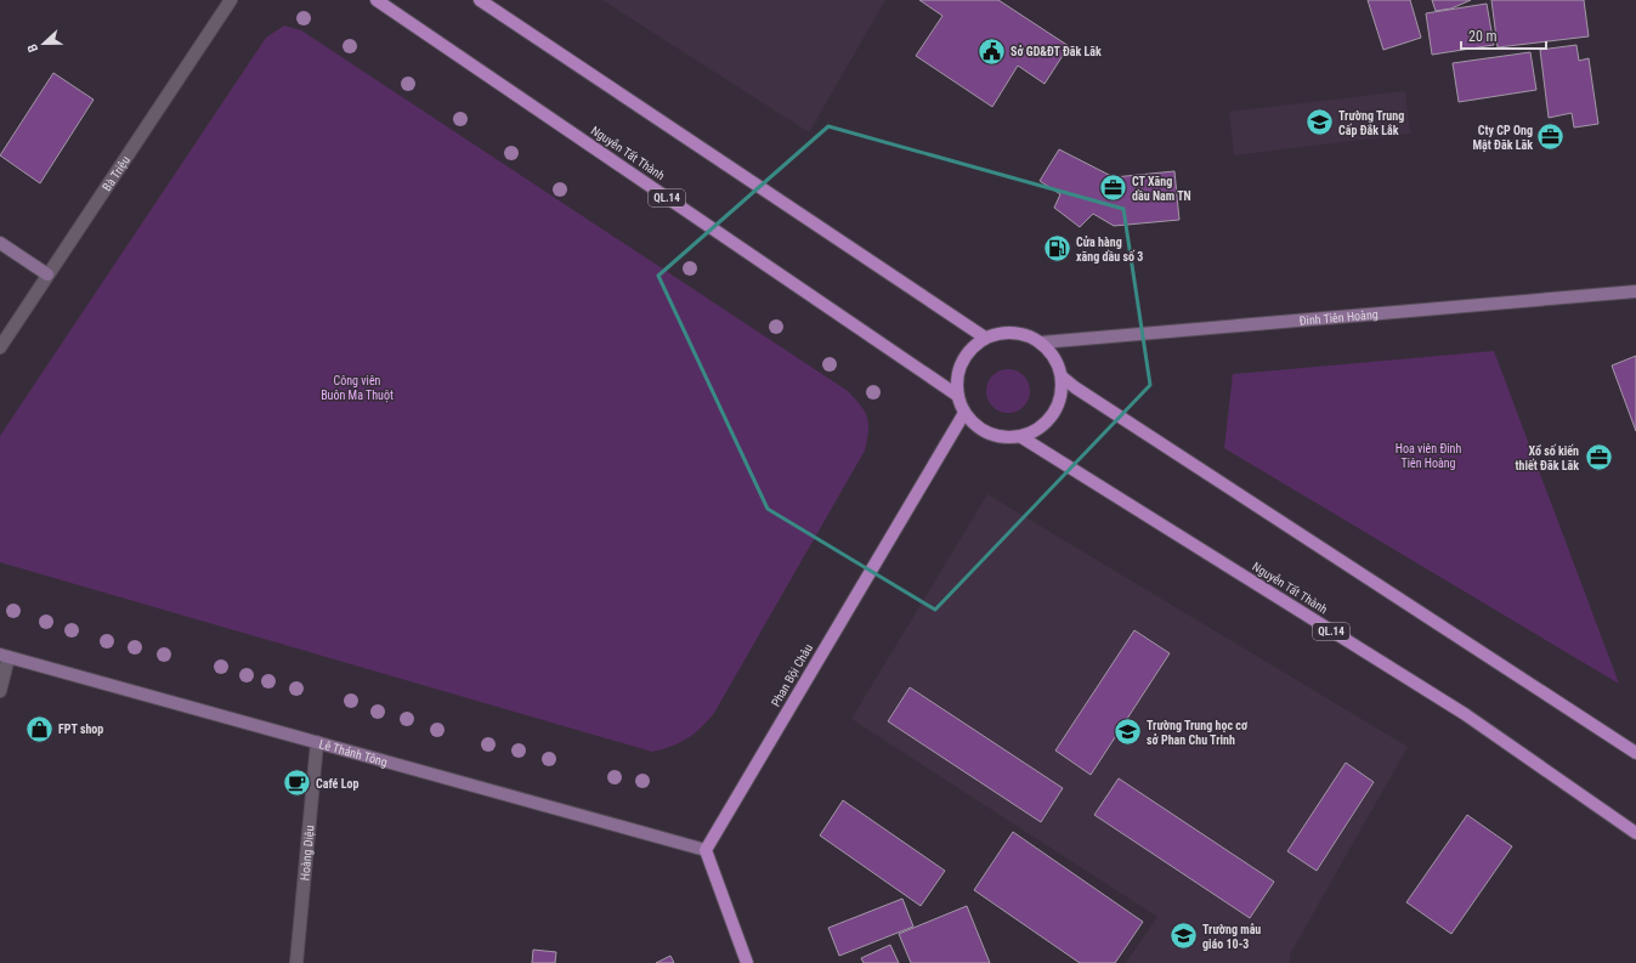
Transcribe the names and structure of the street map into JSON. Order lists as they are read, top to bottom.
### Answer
{
  "streets": {
    "main road": [
      "Nguyễn Tất Thành",
      "QL.14",
      "Đinh Tiên Hoàng",
      "Phan Bội Châu",
      "Lê Thánh Tông"
    ],
    "street": ["Bà Triệu", "Hoàng Diệu"]
  },
  "crossings": [
    ["Nguyễn Tất Thành", "Đinh Tiên Hoàng"],
    ["Nguyễn Tất Thành", "Phan Bội Châu"],
    ["Đinh Tiên Hoàng", "Phan Bội Châu"],
    ["Phan Bội Châu", "Lê Thánh Tông"],
    ["Lê Thánh Tông", "Hoàng Diệu"]
  ],
  "parks": ["Công viên Buôn Ma Thuột", "Hoa viên Đinh Tiên Hoàng"],
  "places": {
    "public building": ["Sở GD&ĐT Đăk Lăk"],
    "school or university": ["Trường Trung Cấp Đắk Lắk", "Trường Trung học cơ sở Phan Chu Trinh", "Trường mẫu giáo 10-3"],
    "office": ["Cty CP Ong Mật Đăk Lăk", "CT Xăng dầu Nam TN", "Xổ số kiến thiết Đăk Lăk"],
    "fuel station": ["Cửa hàng xăng dầu số 3"],
    "shop": ["FPT shop"],
    "cafe": ["Café Lop"]
  },
  "scale_bar": "20 m",
  "north": "left"
}
